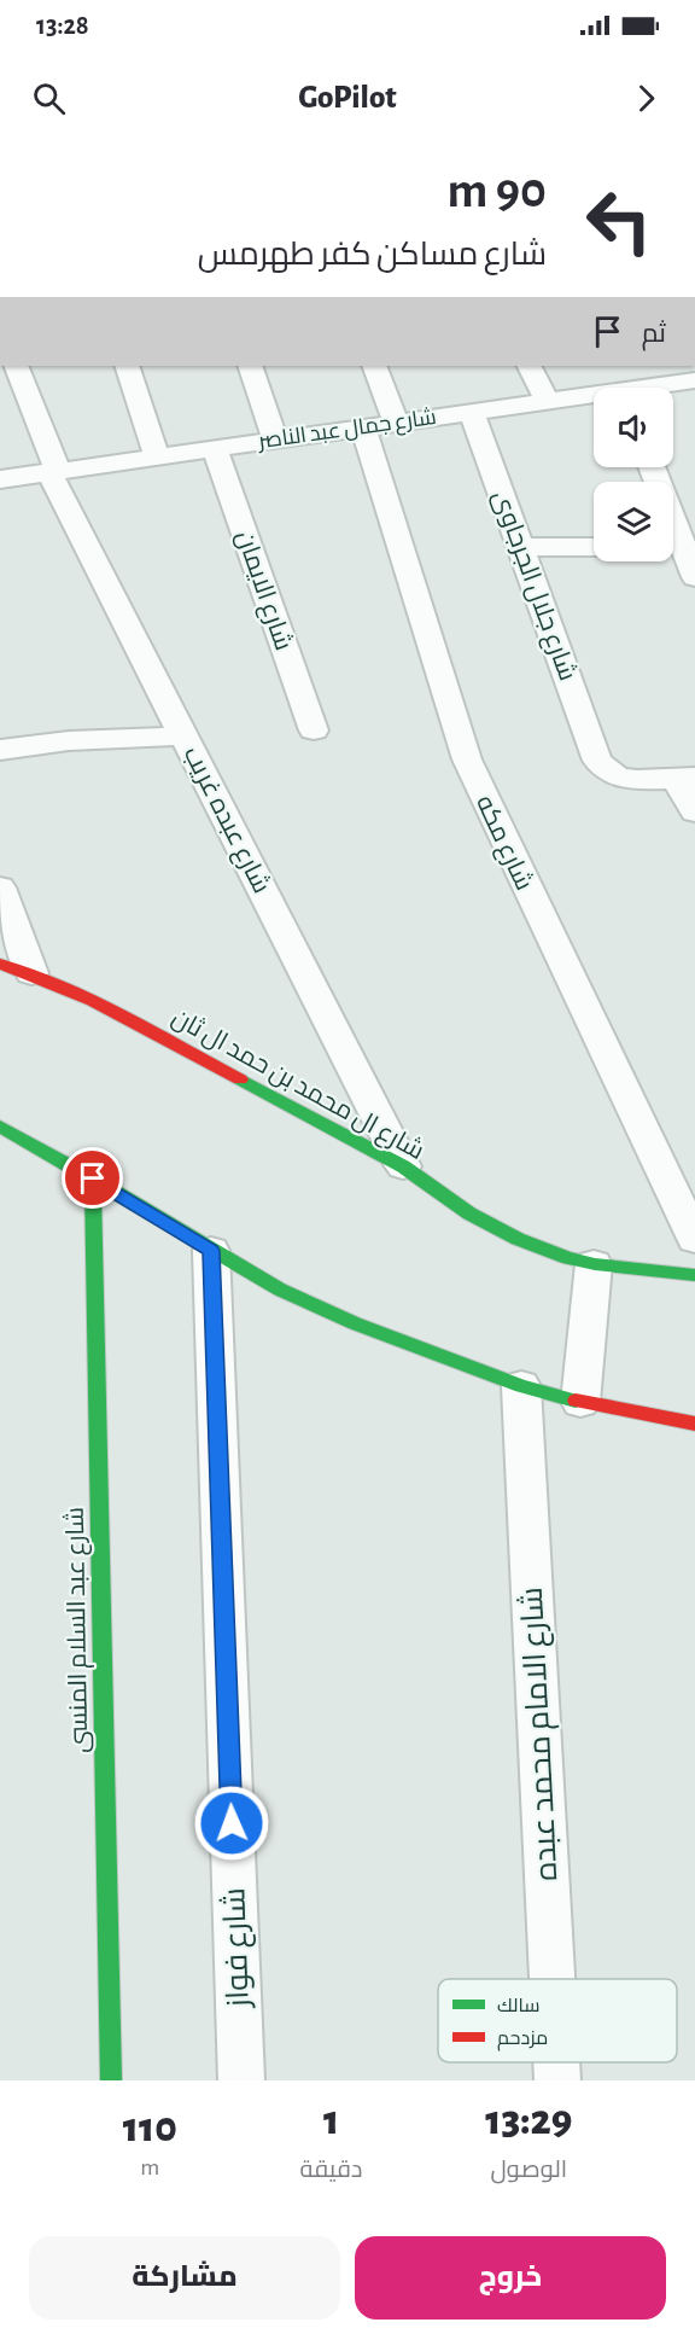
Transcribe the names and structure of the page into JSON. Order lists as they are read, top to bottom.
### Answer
{
  "streets": {
    "street": [
      "شارع جمال عبد الناصر",
      "شارع جلال الجرجاوى",
      "شارع الايمان",
      "شارع عبده غريب",
      "شارع مكه",
      "شارع ال محمد بن حمد ال ثان",
      "شارع عبد السلام المنسى",
      "شارع الامام محمد عبده",
      "شارع فواز"
    ]
  },
  "crossings": [
    ["شارع جمال عبد الناصر", "شارع جلال الجرجاوى"],
    ["شارع جمال عبد الناصر", "شارع الايمان"],
    ["شارع جمال عبد الناصر", "شارع عبده غريب"],
    ["شارع جمال عبد الناصر", "شارع مكه"],
    ["شارع عبده غريب", "شارع ال محمد بن حمد ال ثان"]
  ],
  "legend": ["سالك", "مزدحم"],
  "page": {
    "status": "13:28",
    "header": "GoPilot",
    "turn": ["90 m", "شارع مساكن كفر طهرمس"],
    "then": "ثم",
    "eta": [
      "13:29",
      "الوصول",
      "1",
      "دقيقة",
      "110",
      "m"
    ],
    "buttons": ["خروج", "مشاركة"]
  }
}
